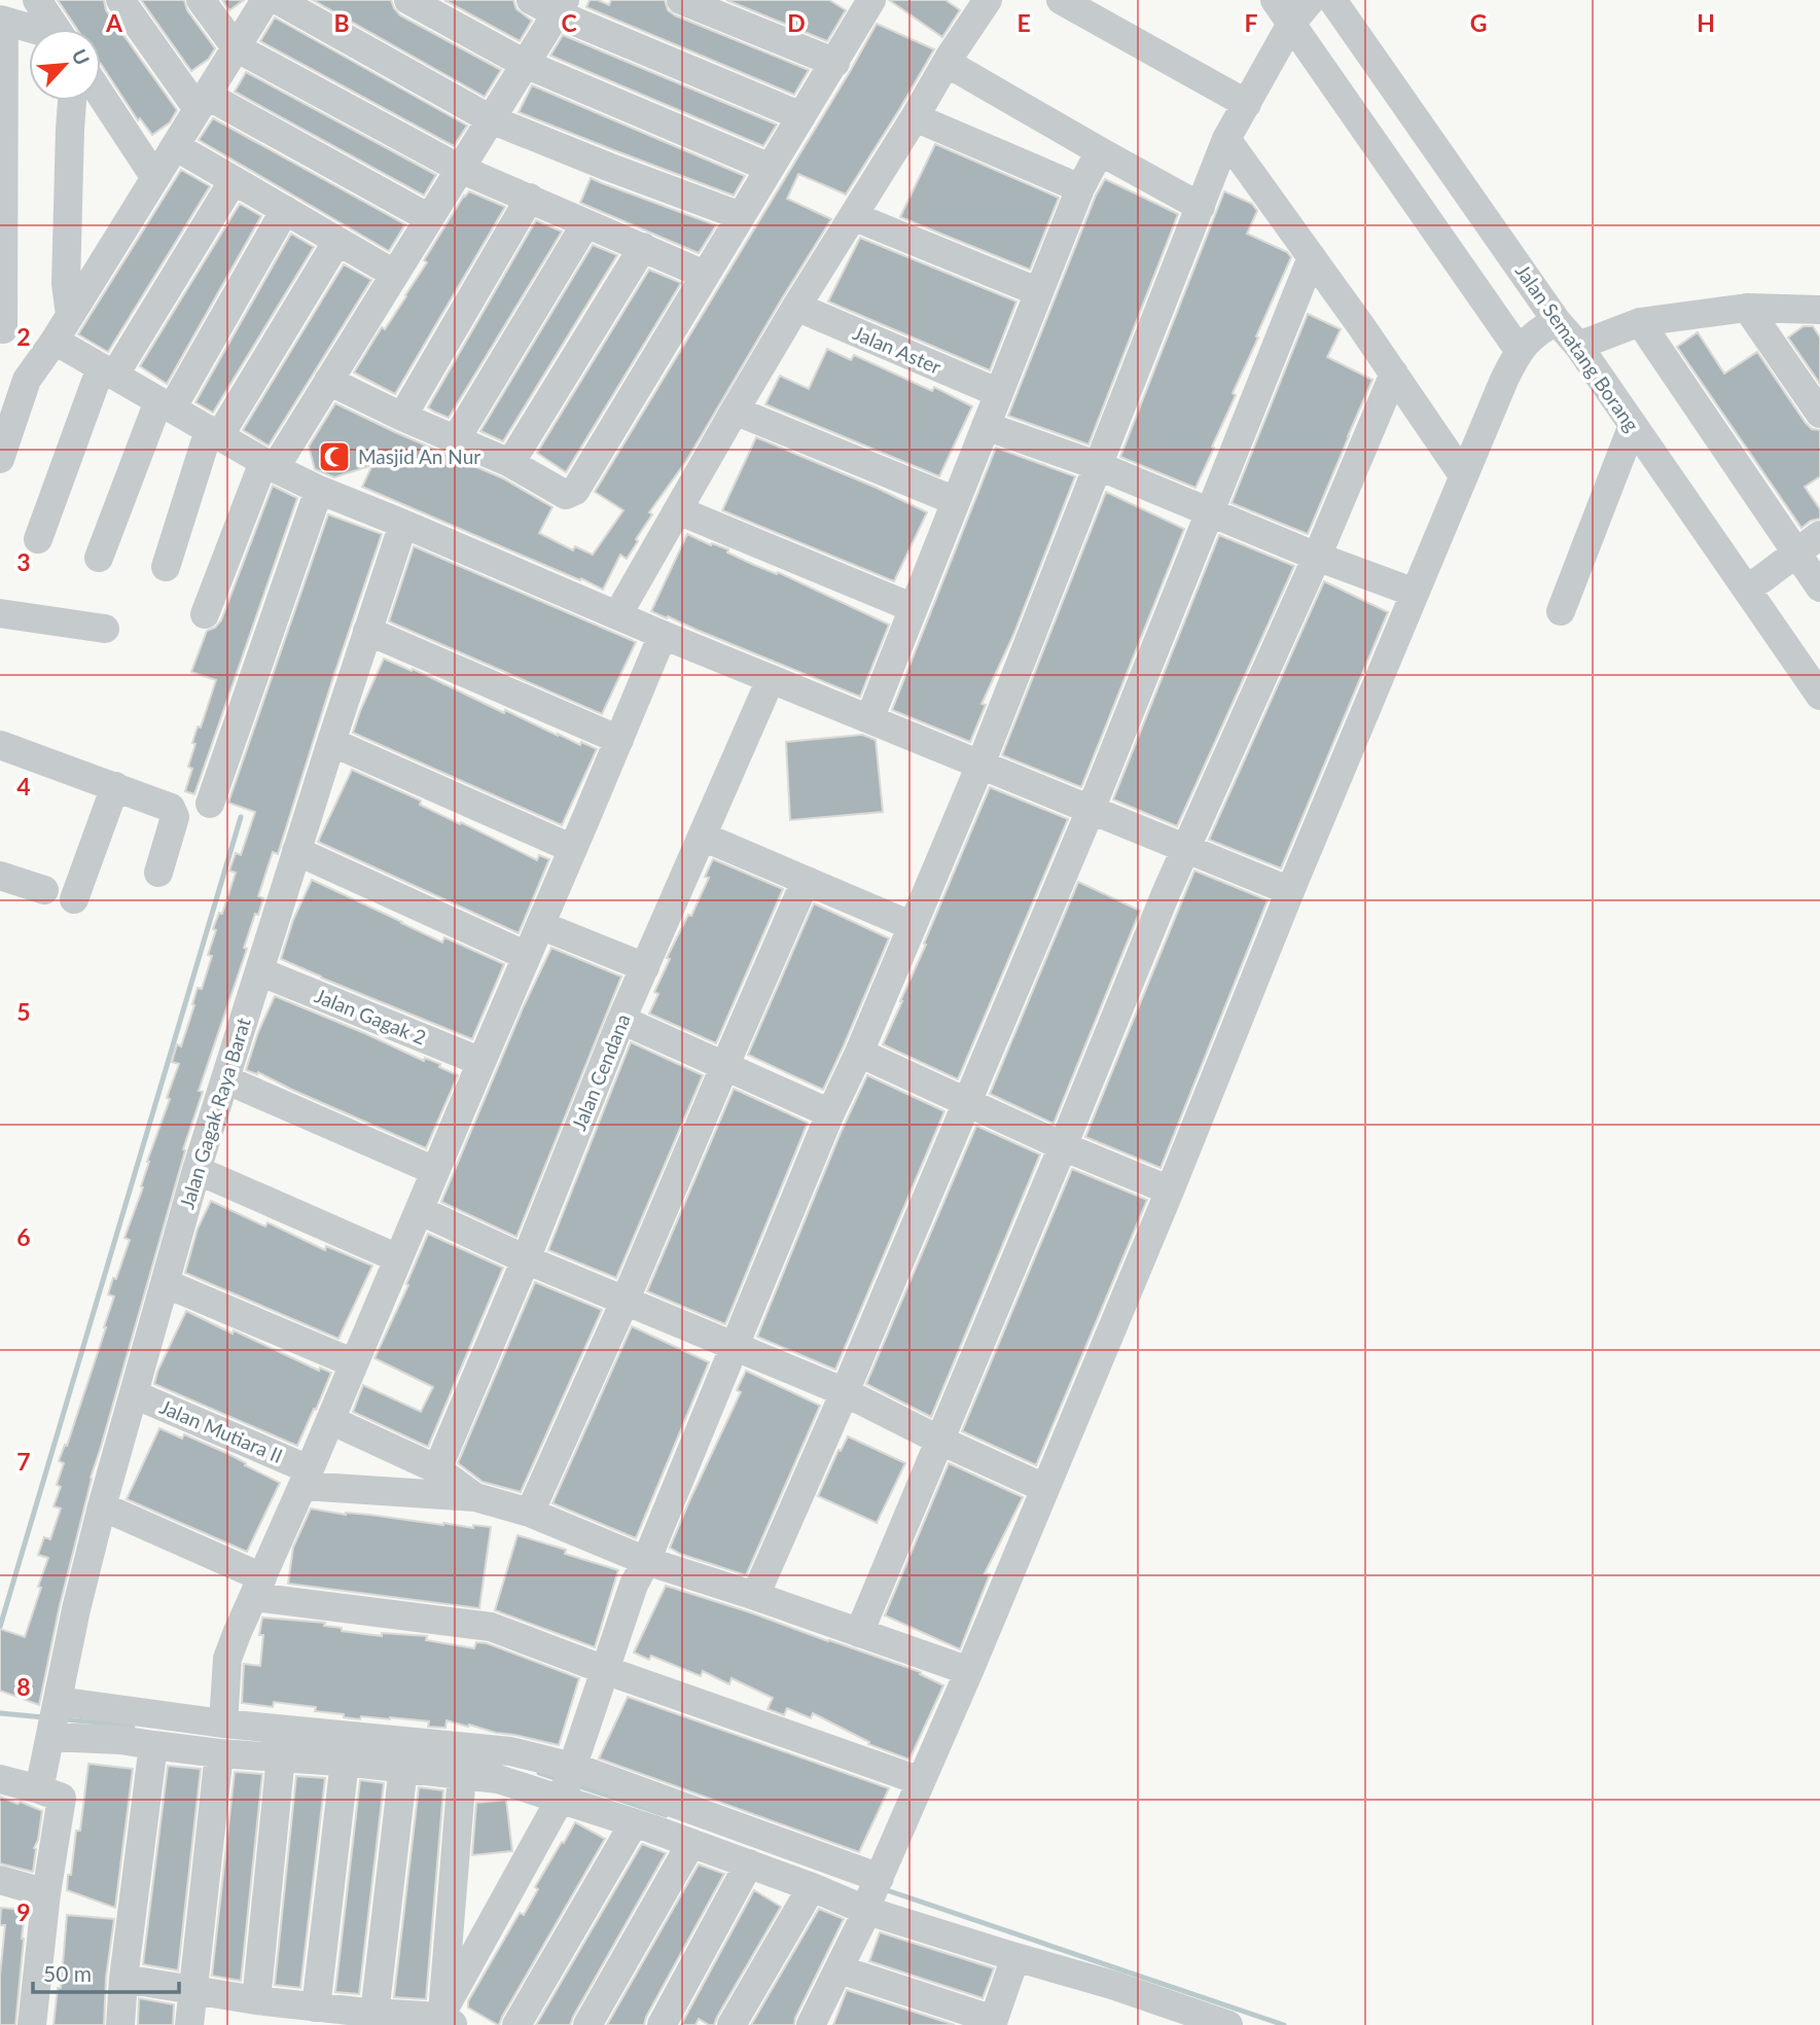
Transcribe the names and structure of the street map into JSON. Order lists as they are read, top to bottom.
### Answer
{
  "streets": {
    "street": [
      "Jalan Sematang Borang",
      "Jalan Aster",
      "Jalan Gagak 2",
      "Jalan Cendana",
      "Jalan Gagak Raya Barat",
      "Jalan Mutiara II"
    ]
  },
  "crossings": [
    ["Jalan Gagak 2", "Jalan Gagak Raya Barat"],
    ["Jalan Gagak Raya Barat", "Jalan Mutiara II"]
  ],
  "places": {
    "mosque": ["Masjid An Nur"]
  },
  "scale_bar": "50 m",
  "north": "top right",
  "grid": {
    "columns": [
      "A",
      "B",
      "C",
      "D",
      "E",
      "F",
      "G",
      "H"
    ],
    "rows": [
      "2",
      "3",
      "4",
      "5",
      "6",
      "7",
      "8",
      "9"
    ]
  }
}
